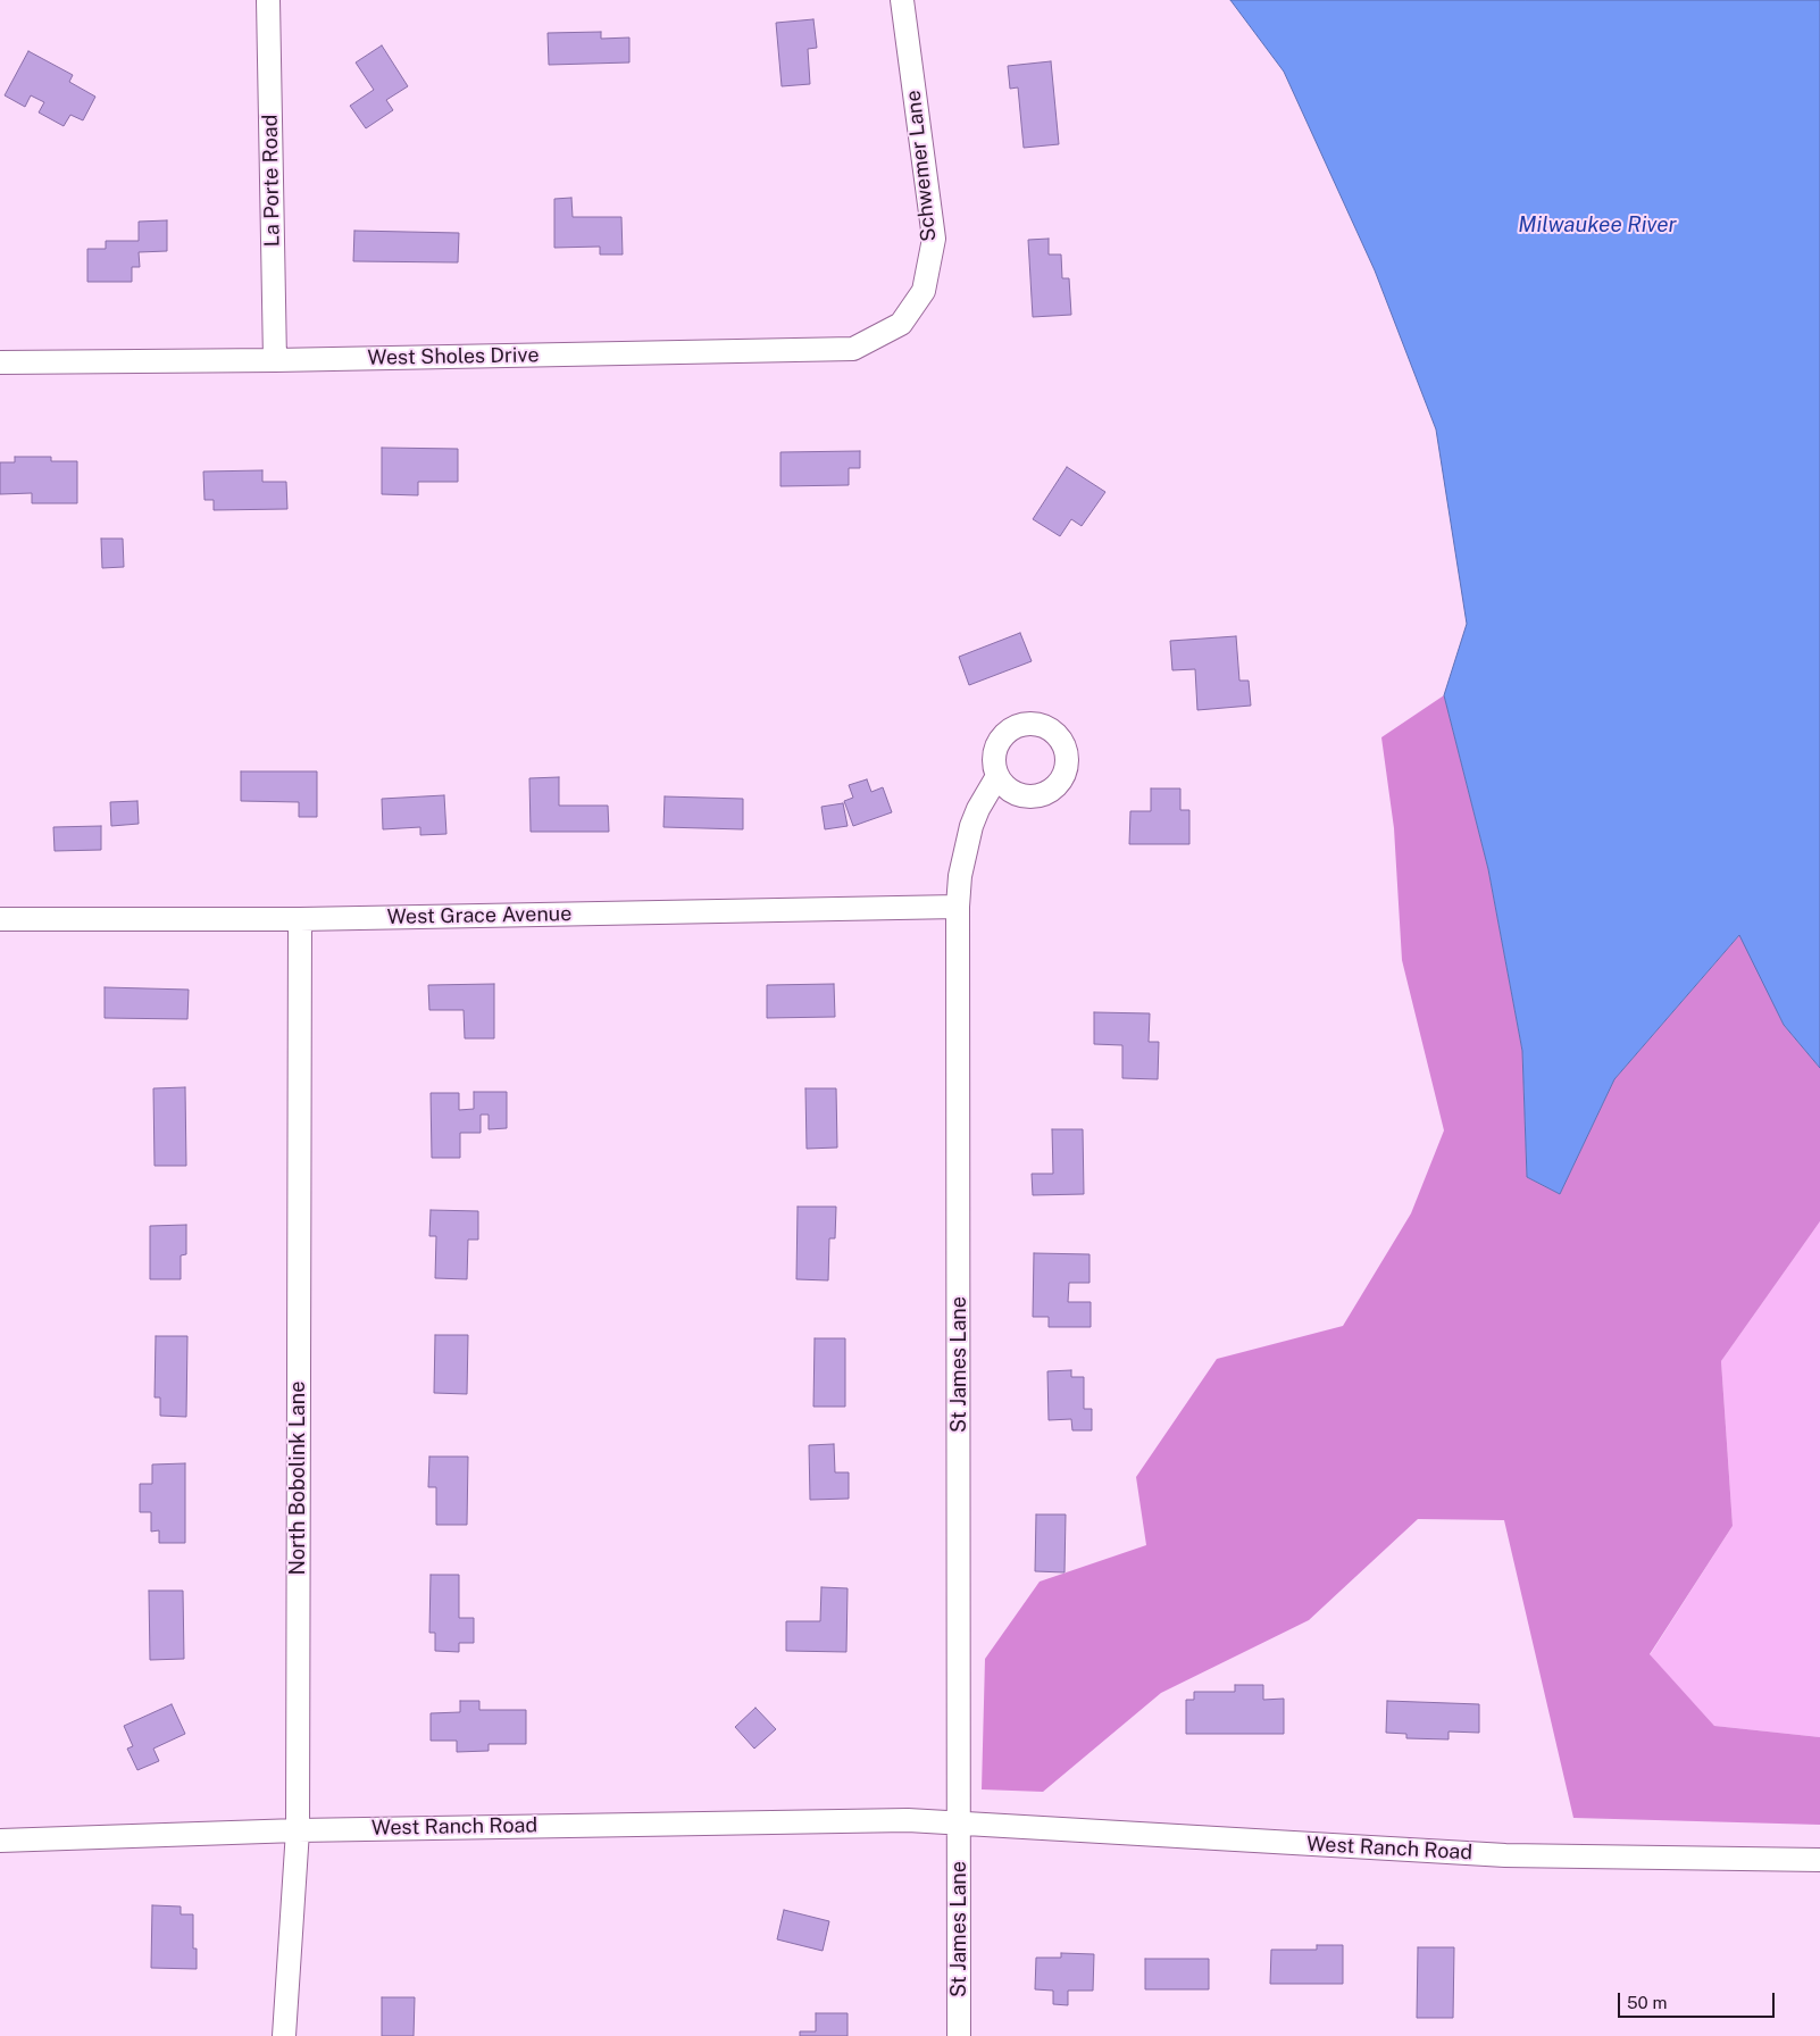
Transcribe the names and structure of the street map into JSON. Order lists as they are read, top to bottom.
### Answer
{
  "streets": {
    "street": [
      "Schwemer Lane",
      "La Porte Road",
      "West Sholes Drive",
      "West Grace Avenue",
      "St James Lane",
      "North Bobolink Lane",
      "West Ranch Road"
    ]
  },
  "crossings": [
    ["Schwemer Lane", "West Sholes Drive"],
    ["La Porte Road", "West Sholes Drive"],
    ["West Grace Avenue", "St James Lane"],
    ["West Grace Avenue", "North Bobolink Lane"],
    ["St James Lane", "West Ranch Road"],
    ["North Bobolink Lane", "West Ranch Road"]
  ],
  "water": ["Milwaukee River"],
  "scale_bar": "50 m"
}
